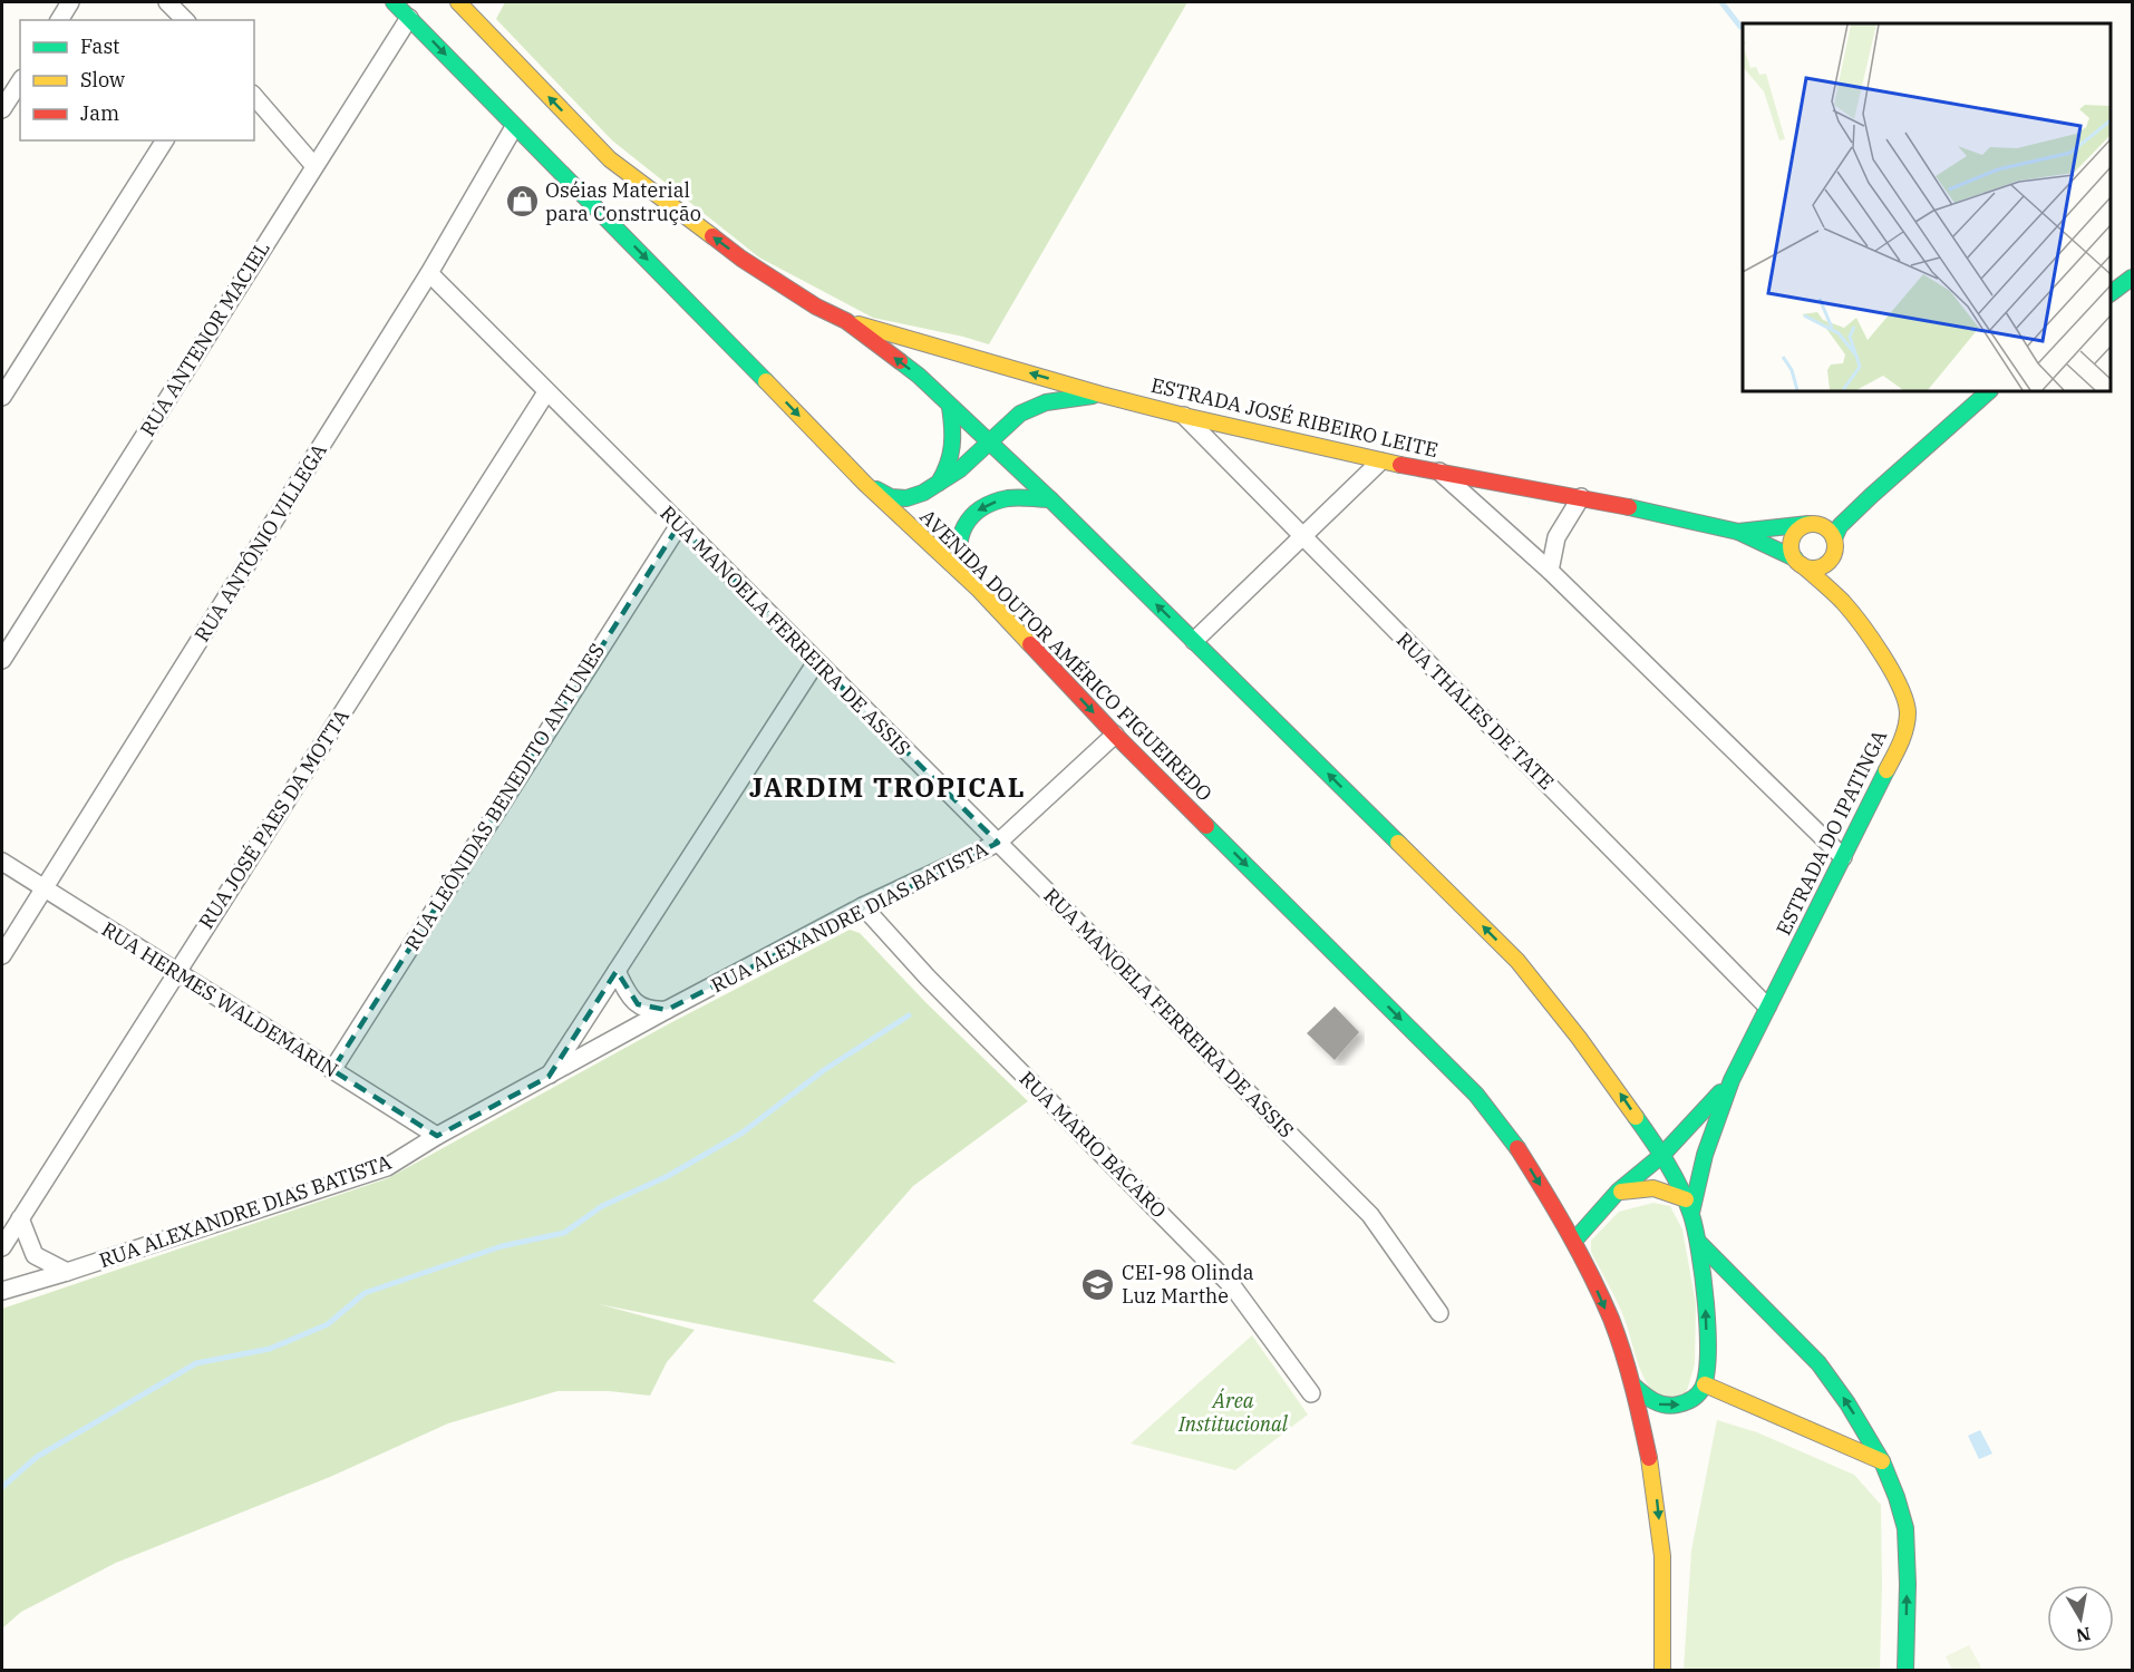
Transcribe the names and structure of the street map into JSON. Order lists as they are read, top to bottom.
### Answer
{
  "streets": {
    "main road": ["ESTRADA JOSÉ RIBEIRO LEITE", "AVENIDA DOUTOR AMÉRICO FIGUEIREDO", "ESTRADA DO IPATINGA"],
    "street": [
      "RUA ANTENOR MACIEL",
      "RUA ANTÔNIO VILLEGA",
      "RUA MANOELA FERREIRA DE ASSIS",
      "RUA THALES DE TATE",
      "RUA LEÔNIDAS BENEDITO ANTUNES",
      "RUA JOSÉ PAES DA MOTTA",
      "RUA ALEXANDRE DIAS BATISTA",
      "RUA HERMES WALDEMARIN",
      "RUA MARIO BACARO"
    ]
  },
  "crossings": [
    ["RUA ANTENOR MACIEL", "AVENIDA DOUTOR AMÉRICO FIGUEIREDO"],
    ["ESTRADA JOSÉ RIBEIRO LEITE", "RUA THALES DE TATE"],
    ["ESTRADA JOSÉ RIBEIRO LEITE", "ESTRADA DO IPATINGA"],
    ["RUA ANTÔNIO VILLEGA", "RUA MANOELA FERREIRA DE ASSIS"],
    ["RUA ANTÔNIO VILLEGA", "AVENIDA DOUTOR AMÉRICO FIGUEIREDO"],
    ["RUA ANTÔNIO VILLEGA", "RUA HERMES WALDEMARIN"],
    ["RUA MANOELA FERREIRA DE ASSIS", "RUA LEÔNIDAS BENEDITO ANTUNES"],
    ["RUA MANOELA FERREIRA DE ASSIS", "RUA JOSÉ PAES DA MOTTA"],
    ["RUA MANOELA FERREIRA DE ASSIS", "RUA ALEXANDRE DIAS BATISTA"],
    ["AVENIDA DOUTOR AMÉRICO FIGUEIREDO", "RUA ALEXANDRE DIAS BATISTA"],
    ["RUA THALES DE TATE", "ESTRADA DO IPATINGA"],
    ["RUA LEÔNIDAS BENEDITO ANTUNES", "RUA HERMES WALDEMARIN"],
    ["RUA JOSÉ PAES DA MOTTA", "RUA HERMES WALDEMARIN"],
    ["RUA ALEXANDRE DIAS BATISTA", "RUA HERMES WALDEMARIN"],
    ["RUA ALEXANDRE DIAS BATISTA", "RUA MARIO BACARO"]
  ],
  "districts": ["JARDIM TROPICAL"],
  "parks": ["Área Institucional"],
  "places": {
    "shop": ["Oséias Material para Construção"],
    "school or university": ["CEI-98 Olinda Luz Marthe"]
  },
  "legend": ["Fast", "Slow", "Jam"],
  "north": "bottom"
}
